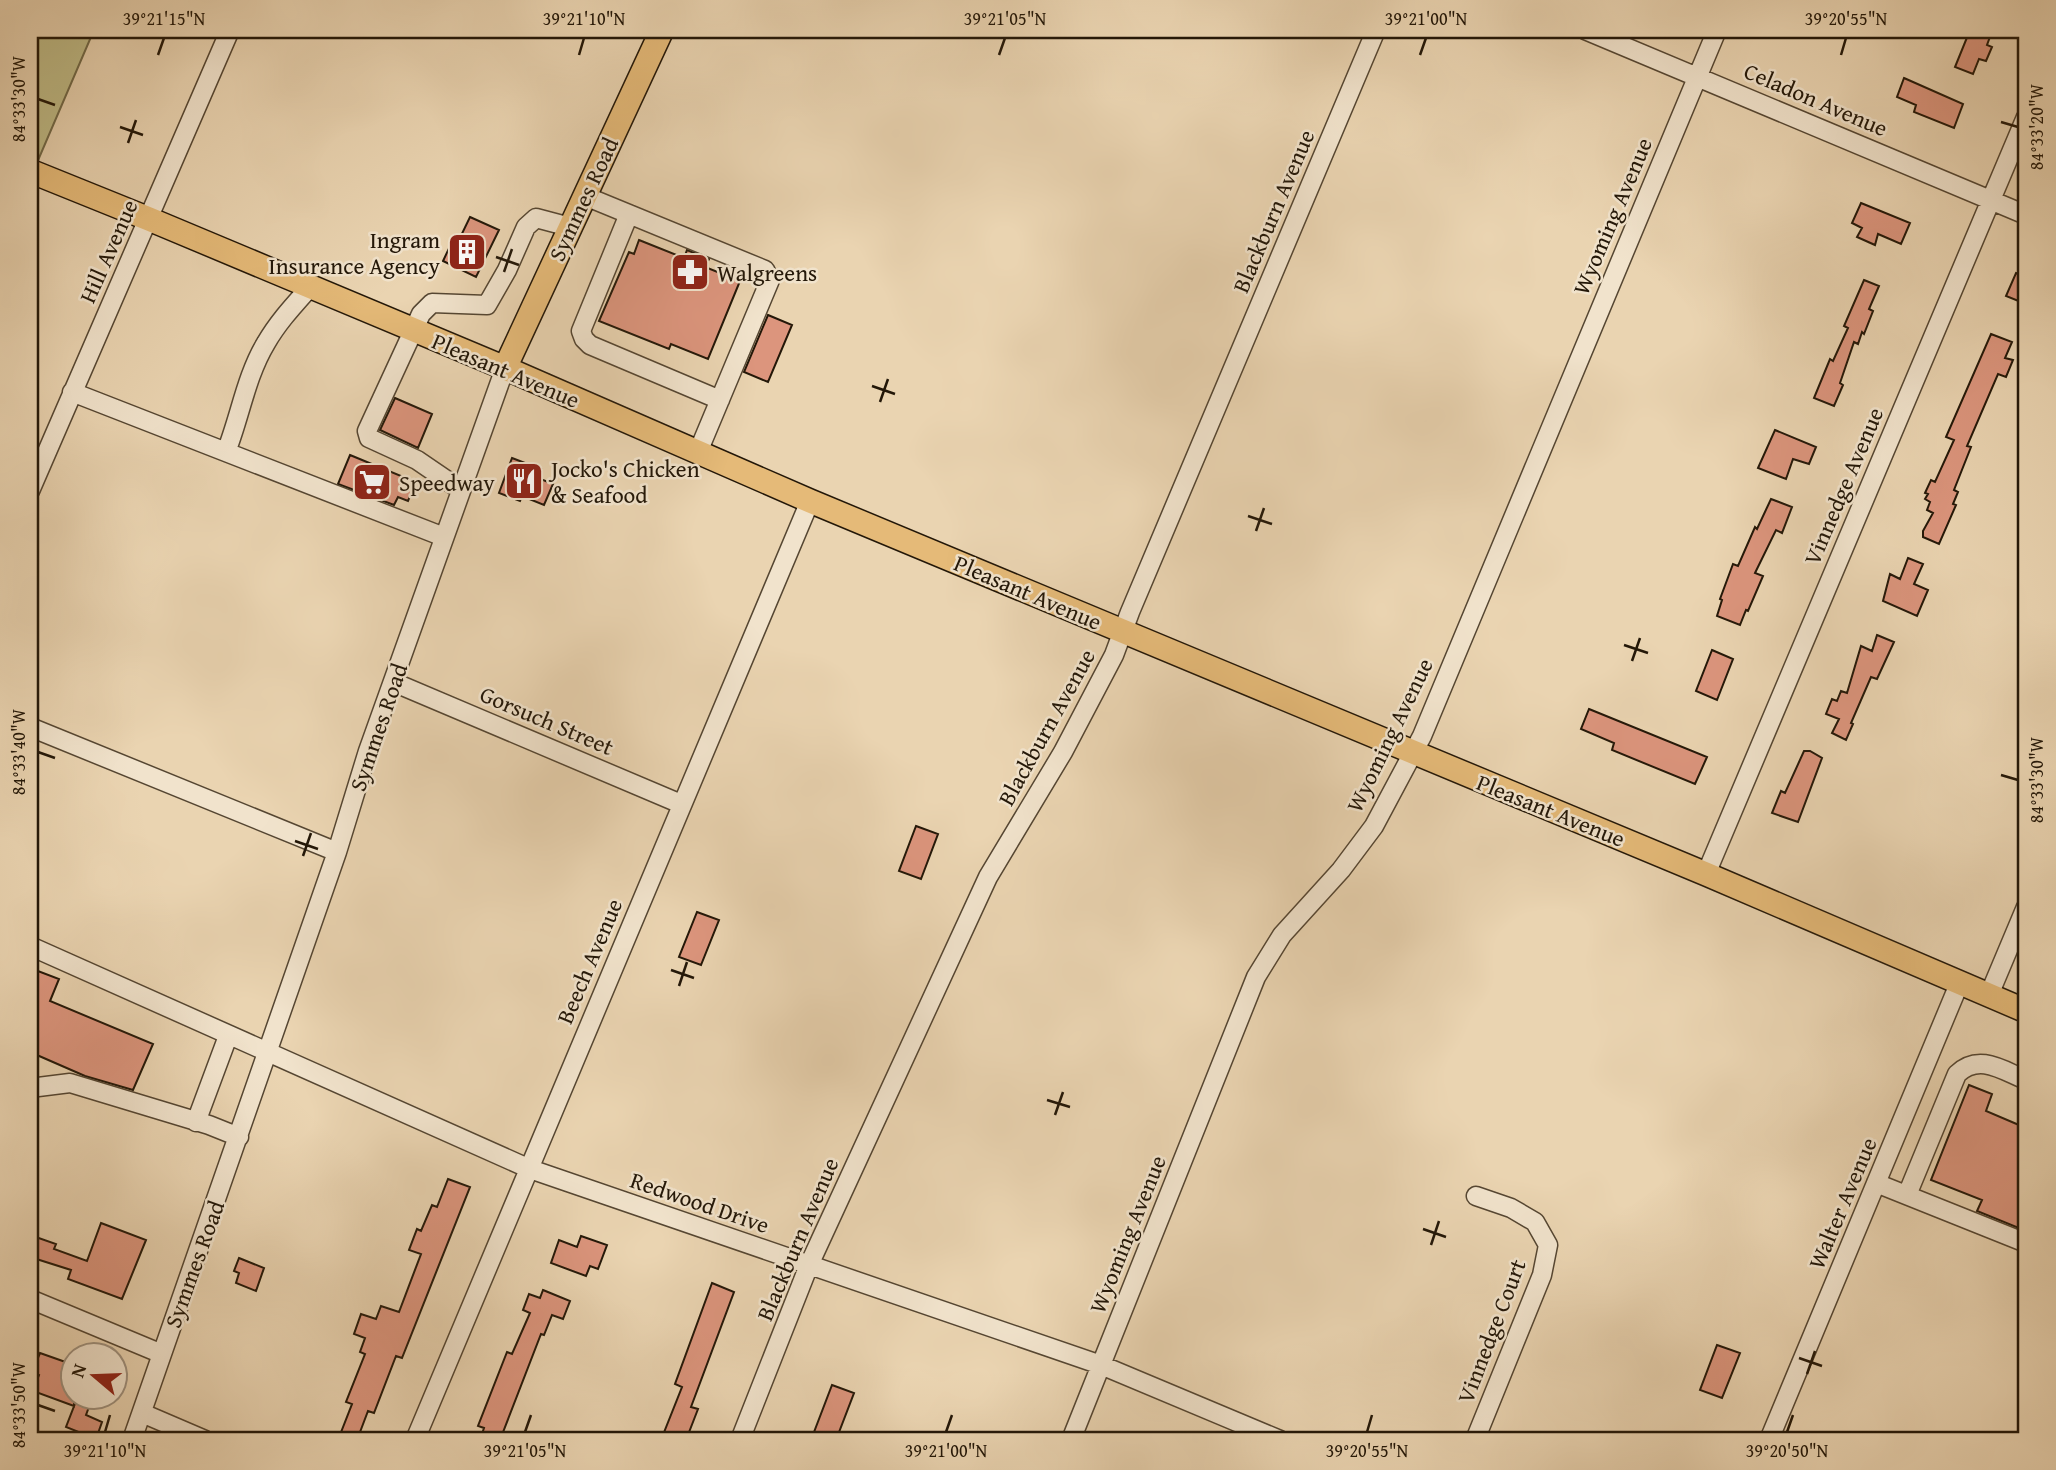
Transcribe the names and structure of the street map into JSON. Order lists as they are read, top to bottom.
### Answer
{
  "streets": {
    "main road": ["Symmes Road", "Pleasant Avenue"],
    "street": [
      "Celadon Avenue",
      "Blackburn Avenue",
      "Wyoming Avenue",
      "Hill Avenue",
      "Vinnedge Avenue",
      "Gorsuch Street",
      "Beech Avenue",
      "Redwood Drive",
      "Walter Avenue",
      "Vinnedge Court"
    ]
  },
  "crossings": [
    ["Celadon Avenue", "Wyoming Avenue"],
    ["Celadon Avenue", "Vinnedge Avenue"],
    ["Symmes Road", "Pleasant Avenue"],
    ["Symmes Road", "Gorsuch Street"],
    ["Symmes Road", "Redwood Drive"],
    ["Blackburn Avenue", "Pleasant Avenue"],
    ["Blackburn Avenue", "Redwood Drive"],
    ["Wyoming Avenue", "Pleasant Avenue"],
    ["Wyoming Avenue", "Redwood Drive"],
    ["Hill Avenue", "Pleasant Avenue"],
    ["Pleasant Avenue", "Vinnedge Avenue"],
    ["Pleasant Avenue", "Beech Avenue"],
    ["Pleasant Avenue", "Walter Avenue"],
    ["Gorsuch Street", "Beech Avenue"],
    ["Beech Avenue", "Redwood Drive"]
  ],
  "places": {
    "building": ["Ingram Insurance Agency"],
    "pharmacy": ["Walgreens"],
    "restaurant": ["Jocko's Chicken & Seafood"],
    "supermarket": ["Speedway"]
  },
  "north": "left",
  "coordinates": [
    "39°21'15\"N",
    "39°21'10\"N",
    "39°21'05\"N",
    "39°21'00\"N",
    "39°20'55\"N",
    "84°33'30\"W",
    "84°33'20\"W",
    "84°33'40\"W",
    "84°33'50\"W",
    "39°20'50\"N"
  ]
}
